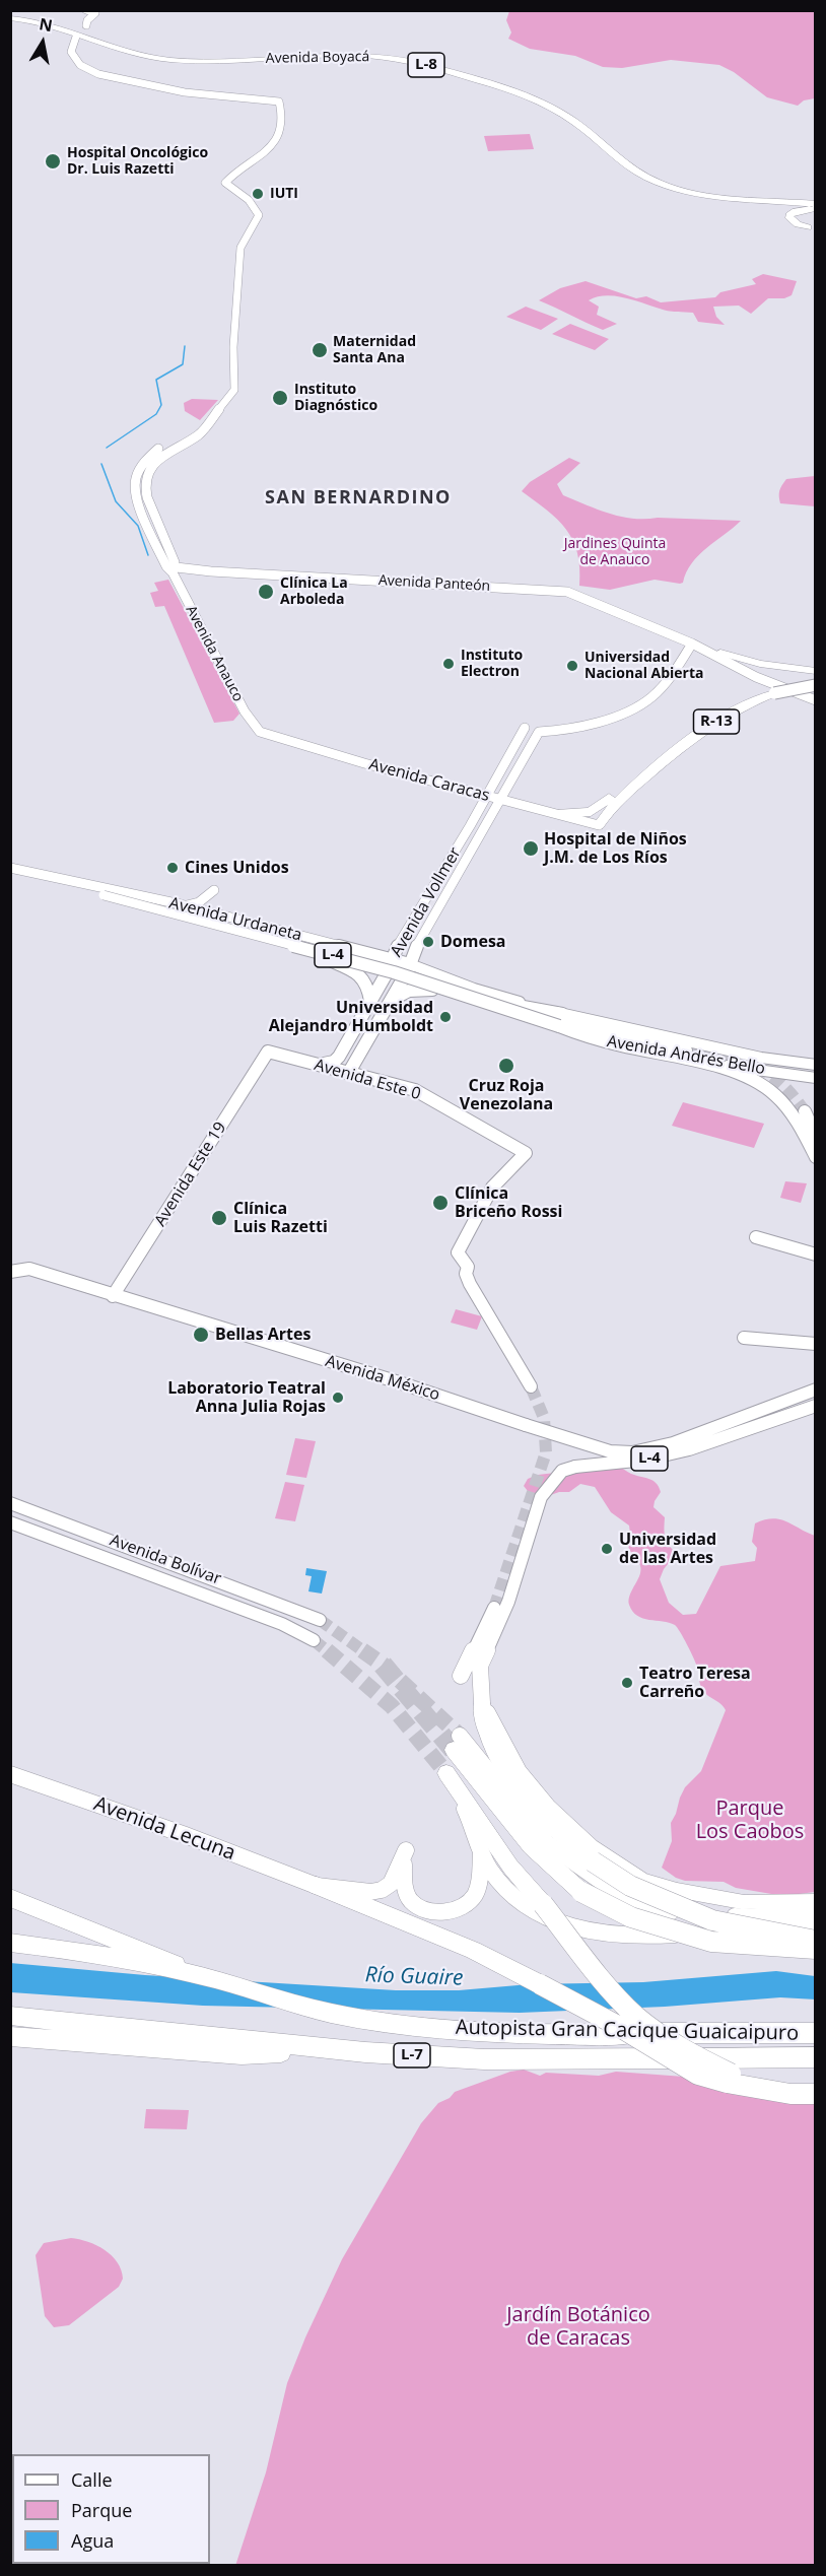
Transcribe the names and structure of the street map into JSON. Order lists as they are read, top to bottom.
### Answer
{
  "streets": {
    "highway": [
      "Avenida Boyacá",
      "L-8",
      "R-13",
      "Autopista Gran Cacique Guaicaipuro",
      "L-7"
    ],
    "main road": [
      "Avenida Panteón",
      "Avenida Anauco",
      "Avenida Caracas",
      "Avenida Vollmer",
      "Avenida Urdaneta",
      "L-4",
      "Avenida Andrés Bello",
      "Avenida Este 0",
      "Avenida Este 19",
      "Avenida México",
      "Avenida Bolívar",
      "Avenida Lecuna"
    ]
  },
  "crossings": [
    ["Avenida Panteón", "Avenida Anauco"],
    ["Avenida Panteón", "Avenida Vollmer"],
    ["Avenida Anauco", "Avenida Caracas"],
    ["R-13", "Avenida Caracas"],
    ["Avenida Caracas", "Avenida Vollmer"],
    ["Avenida Vollmer", "Avenida Urdaneta"],
    ["Avenida Vollmer", "L-4"],
    ["Avenida Vollmer", "Avenida Este 0"],
    ["Avenida Urdaneta", "L-4"],
    ["Avenida Urdaneta", "Avenida Andrés Bello"],
    ["L-4", "Avenida Andrés Bello"],
    ["Avenida Este 0", "Avenida Este 19"],
    ["Avenida Este 19", "Avenida México"]
  ],
  "districts": ["SAN BERNARDINO"],
  "water": ["Río Guaire"],
  "parks": ["Jardines Quinta de Anauco", "Parque Los Caobos", "Jardín Botánico de Caracas"],
  "places": [
    "Hospital Oncológico Dr. Luis Razetti",
    "IUTI",
    "Maternidad Santa Ana",
    "Instituto Diagnóstico",
    "Clínica La Arboleda",
    "Instituto Electron",
    "Universidad Nacional Abierta",
    "Hospital de Niños J.M. de Los Ríos",
    "Cines Unidos",
    "Domesa",
    "Universidad Alejandro Humboldt",
    "Cruz Roja Venezolana",
    "Clínica Briceño Rossi",
    "Clínica Luis Razetti",
    "Bellas Artes",
    "Laboratorio Teatral Anna Julia Rojas",
    "Universidad de las Artes",
    "Teatro Teresa Carreño"
  ],
  "legend": ["Calle", "Parque", "Agua"],
  "north": "top"
}
